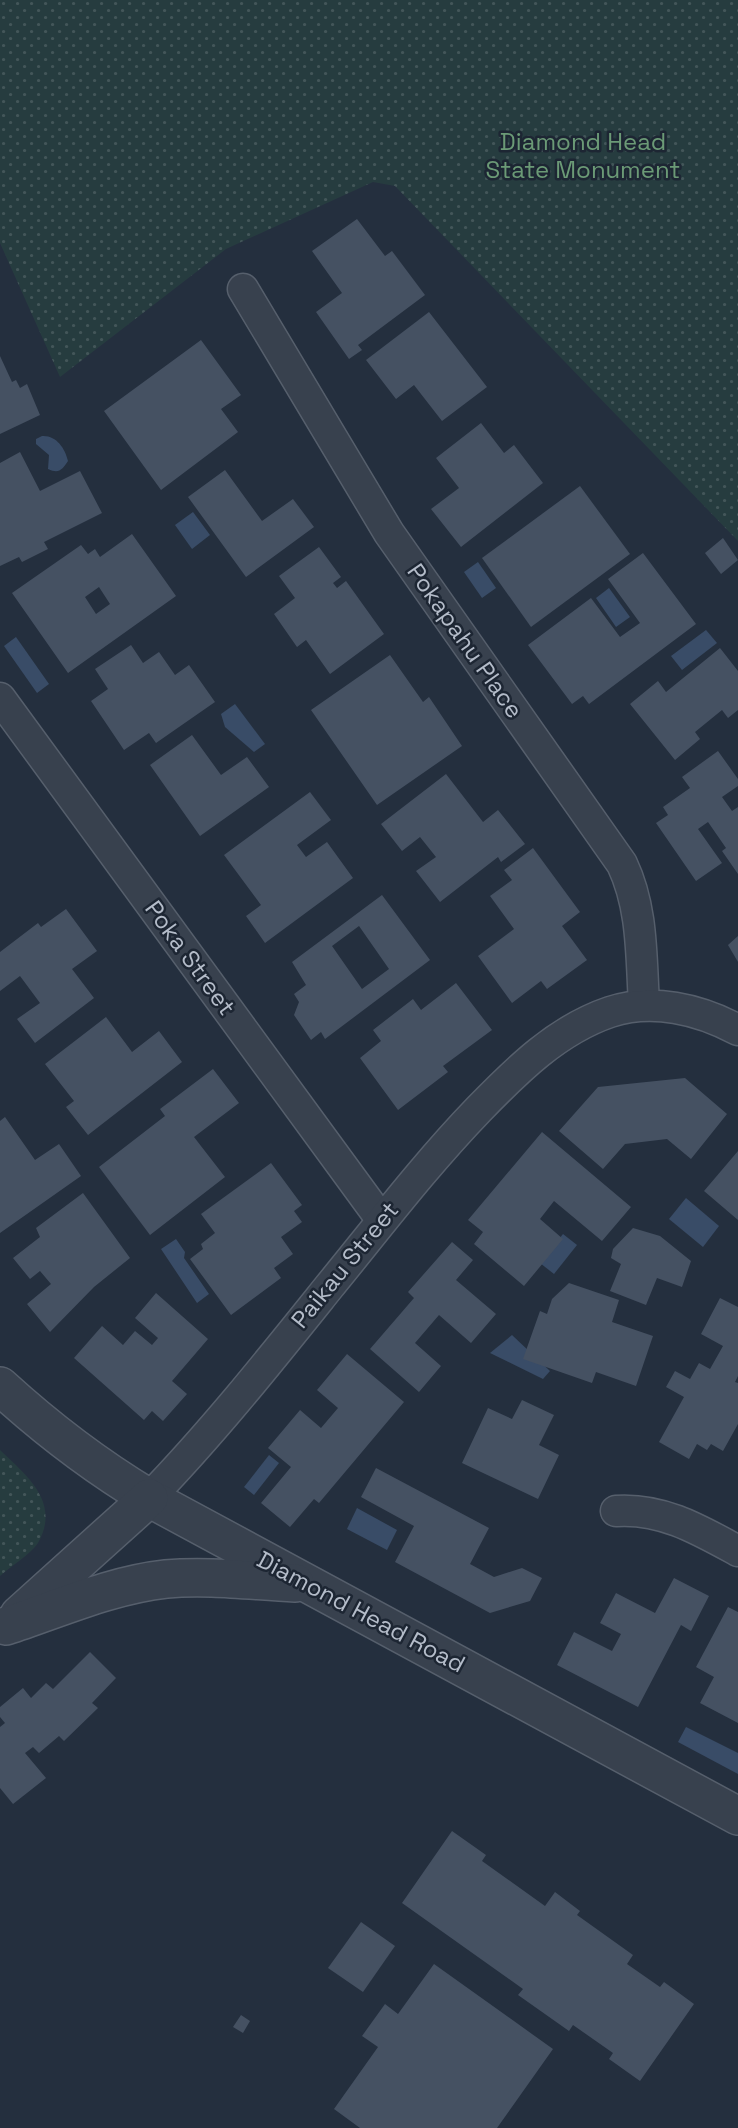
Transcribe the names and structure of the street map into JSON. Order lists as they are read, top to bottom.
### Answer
{
  "streets": {
    "street": [
      "Pokapahu Place",
      "Poka Street",
      "Paikau Street",
      "Diamond Head Road"
    ]
  },
  "crossings": [
    ["Pokapahu Place", "Paikau Street"],
    ["Poka Street", "Paikau Street"],
    ["Paikau Street", "Diamond Head Road"]
  ],
  "parks": ["Diamond Head State Monument"]
}
